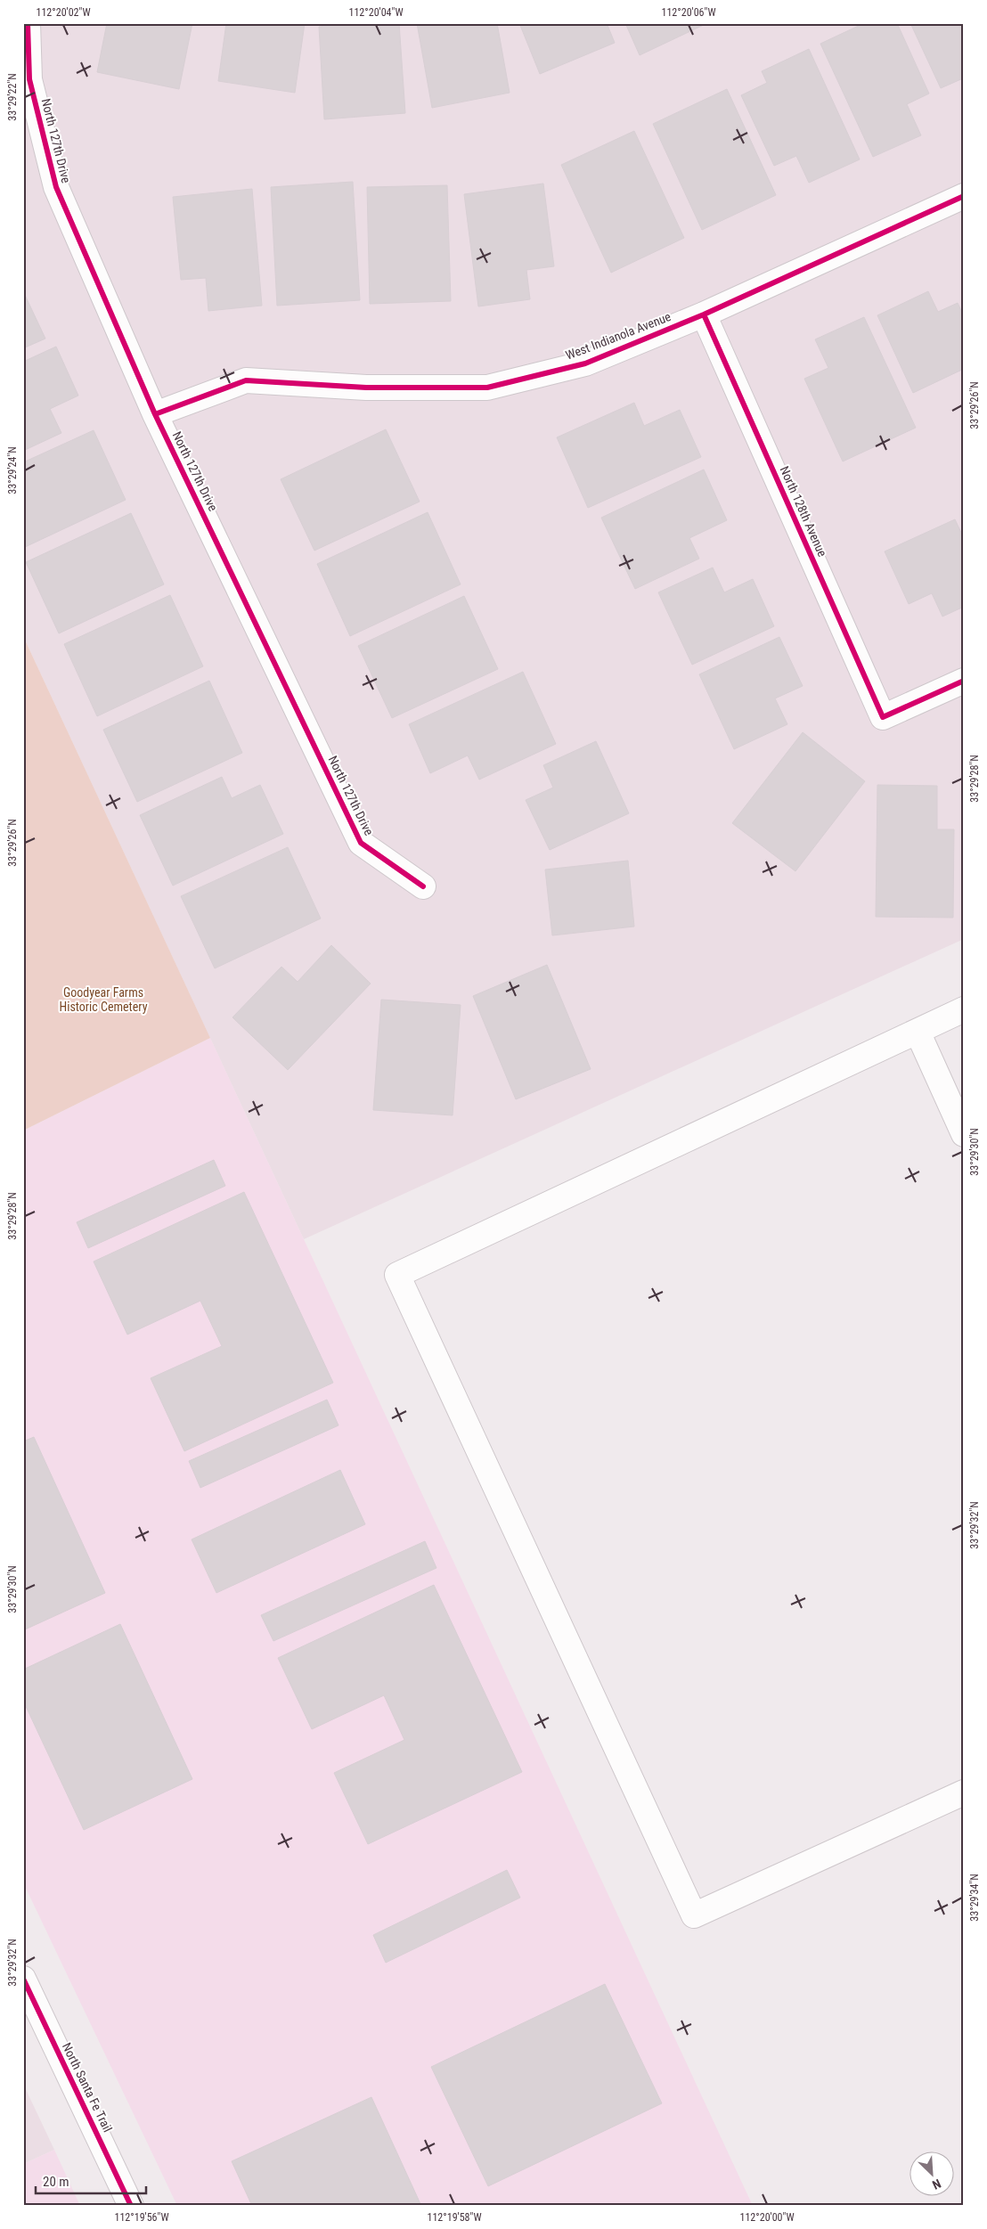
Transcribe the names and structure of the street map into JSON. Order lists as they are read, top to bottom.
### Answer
{
  "streets": {
    "street": [
      "North 127th Drive",
      "West Indianola Avenue",
      "North 128th Avenue",
      "North Santa Fe Trail"
    ]
  },
  "crossings": [
    ["North 127th Drive", "West Indianola Avenue"],
    ["West Indianola Avenue", "North 128th Avenue"]
  ],
  "parks": ["Goodyear Farms Historic Cemetery"],
  "scale_bar": "20 m",
  "north": "bottom right",
  "coordinates": [
    "112°20'02\"W",
    "112°20'04\"W",
    "112°20'06\"W",
    "33°29'22\"N",
    "33°29'26\"N",
    "33°29'24\"N",
    "33°29'28\"N",
    "33°29'30\"N",
    "33°29'32\"N",
    "33°29'34\"N",
    "112°19'56\"W",
    "112°19'58\"W",
    "112°20'00\"W"
  ]
}
